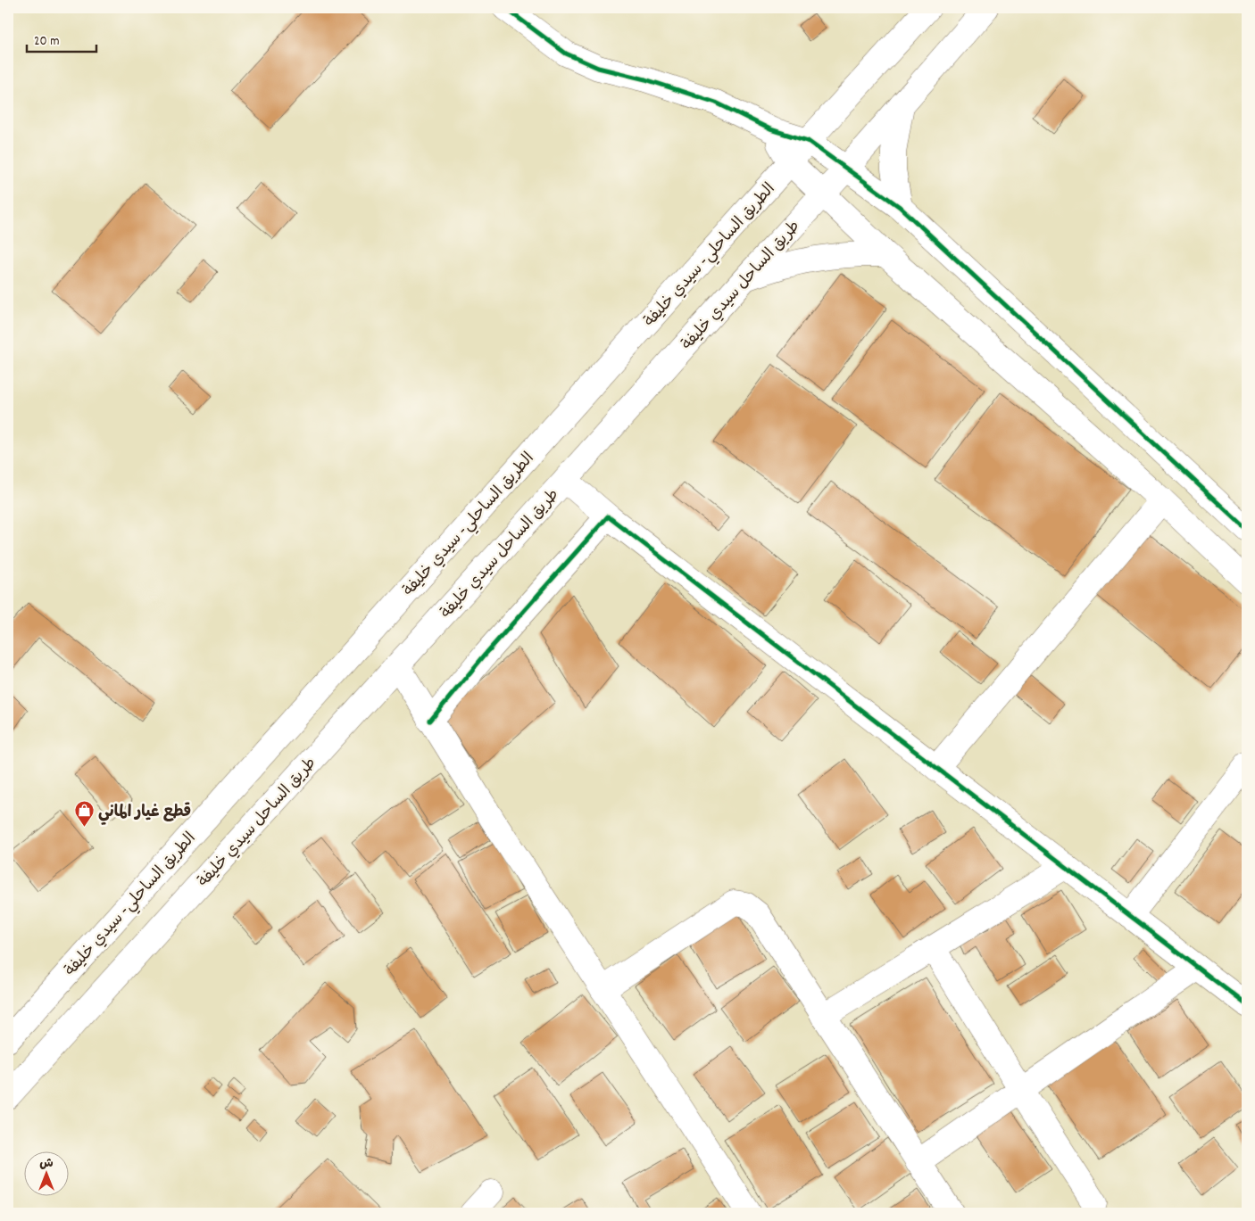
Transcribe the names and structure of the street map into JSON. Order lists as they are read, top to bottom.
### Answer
{
  "streets": {
    "main road": ["الطريق الساحلي- سيدي خليفة", "طريق الساحل سيدي خليفة"]
  },
  "places": {
    "shop": ["قطع غيار الماني"]
  },
  "scale_bar": "20 m",
  "north": "top"
}
